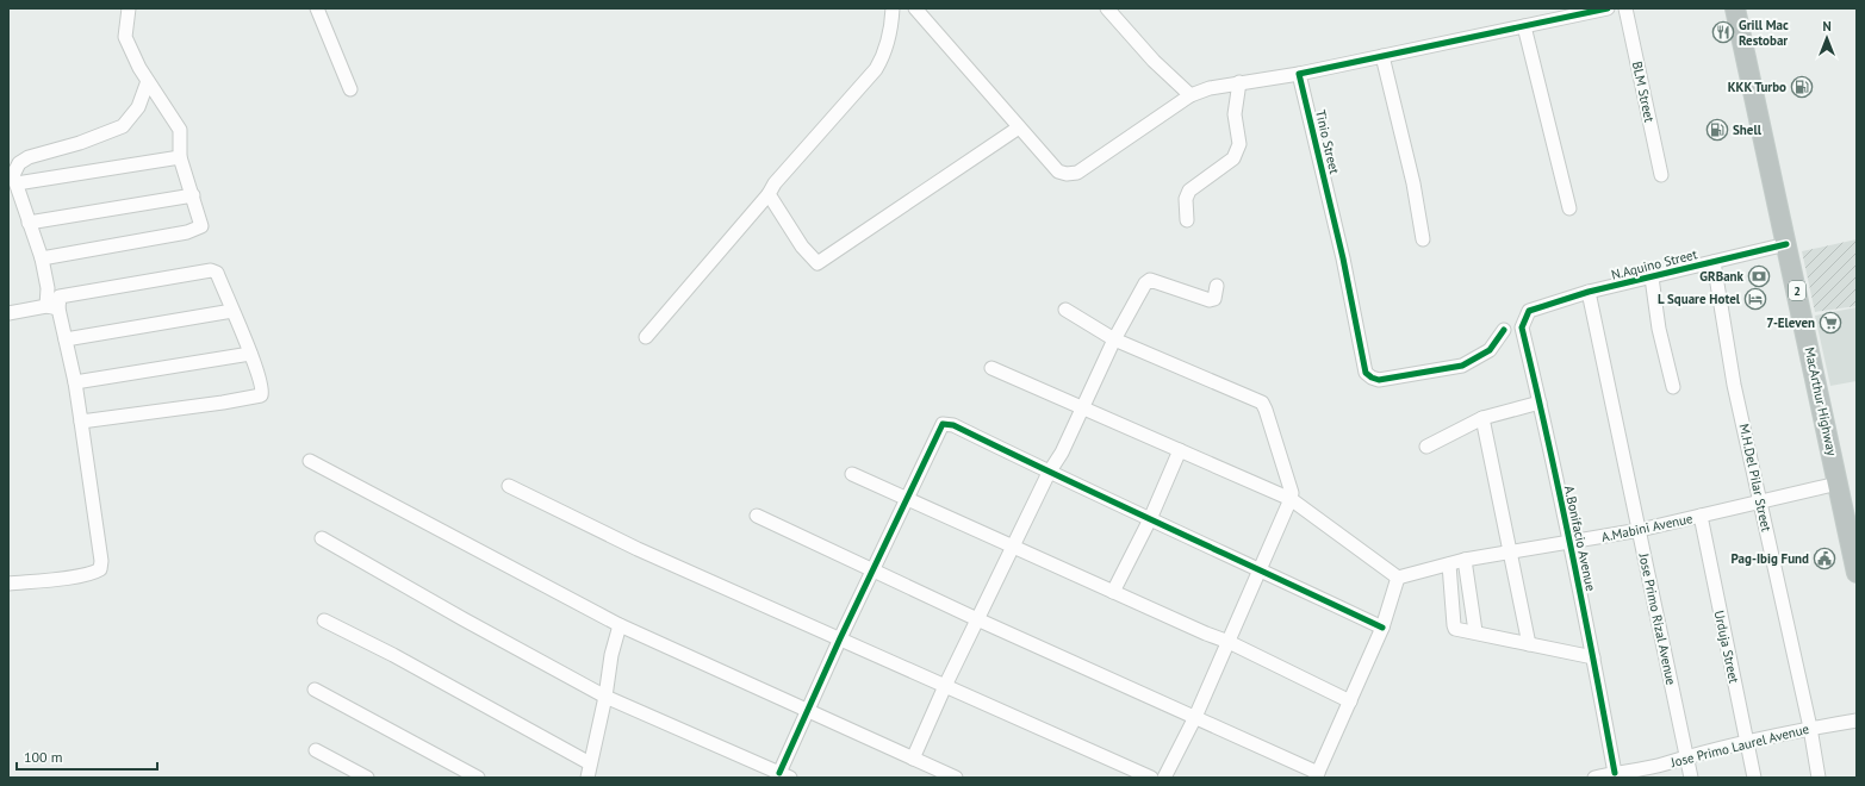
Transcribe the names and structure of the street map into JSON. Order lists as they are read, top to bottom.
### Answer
{
  "streets": {
    "highway": ["2", "MacArthur Highway"],
    "street": [
      "BLM Street",
      "Tinio Street",
      "N.Aquino Street",
      "M.H.Del Pilar Street",
      "A.Mabini Avenue",
      "A.Bonifacio Avenue",
      "Jose Primo Rizal Avenue",
      "Urduja Street",
      "Jose Primo Laurel Avenue"
    ]
  },
  "crossings": [
    ["N.Aquino Street", "MacArthur Highway"],
    ["N.Aquino Street", "M.H.Del Pilar Street"],
    ["N.Aquino Street", "A.Bonifacio Avenue"],
    ["N.Aquino Street", "Jose Primo Rizal Avenue"],
    ["MacArthur Highway", "A.Mabini Avenue"],
    ["M.H.Del Pilar Street", "A.Mabini Avenue"],
    ["M.H.Del Pilar Street", "Jose Primo Laurel Avenue"],
    ["A.Mabini Avenue", "A.Bonifacio Avenue"],
    ["A.Mabini Avenue", "Jose Primo Rizal Avenue"],
    ["A.Mabini Avenue", "Urduja Street"],
    ["A.Bonifacio Avenue", "Jose Primo Laurel Avenue"],
    ["Jose Primo Rizal Avenue", "Jose Primo Laurel Avenue"],
    ["Urduja Street", "Jose Primo Laurel Avenue"]
  ],
  "places": {
    "restaurant": ["Grill Mac Restobar"],
    "fuel station": ["KKK Turbo", "Shell"],
    "bank": ["GRBank"],
    "hotel": ["L Square Hotel"],
    "supermarket": ["7-Eleven"],
    "public building": ["Pag-Ibig Fund"]
  },
  "scale_bar": "100 m",
  "north": "top"
}
